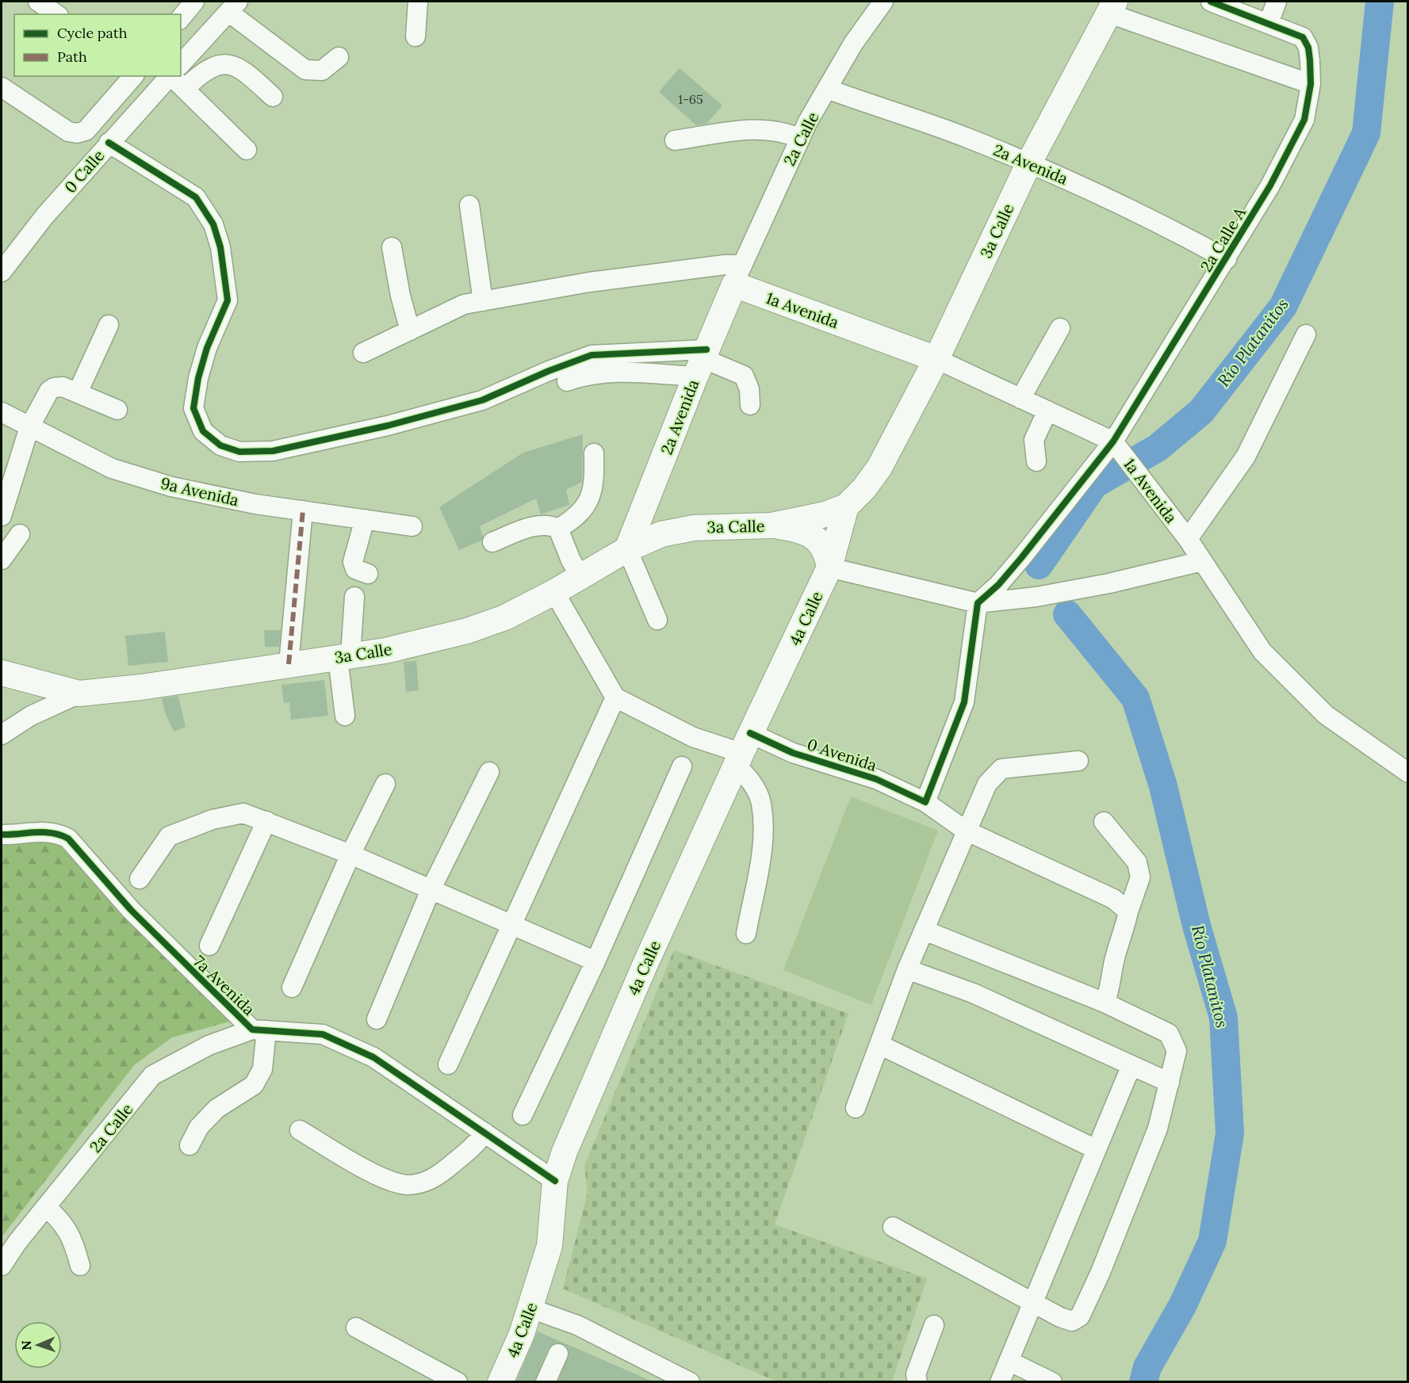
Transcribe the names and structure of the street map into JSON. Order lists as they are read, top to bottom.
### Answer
{
  "streets": {
    "main road": [
      "2a Avenida",
      "3a Calle",
      "1a Avenida",
      "4a Calle"
    ],
    "street": [
      "2a Calle",
      "0 Calle",
      "2a Calle A",
      "9a Avenida",
      "0 Avenida",
      "7a Avenida"
    ]
  },
  "crossings": [
    ["2a Calle", "2a Avenida"],
    ["2a Calle", "1a Avenida"],
    ["2a Calle", "7a Avenida"],
    ["2a Avenida", "3a Calle"],
    ["2a Avenida", "2a Calle A"],
    ["2a Avenida", "1a Avenida"],
    ["3a Calle", "1a Avenida"],
    ["3a Calle", "4a Calle"],
    ["2a Calle A", "1a Avenida"],
    ["4a Calle", "0 Avenida"],
    ["4a Calle", "7a Avenida"]
  ],
  "water": ["Río Platanitos"],
  "house_numbers": ["1-65"],
  "legend": ["Cycle path", "Path"],
  "north": "left"
}
